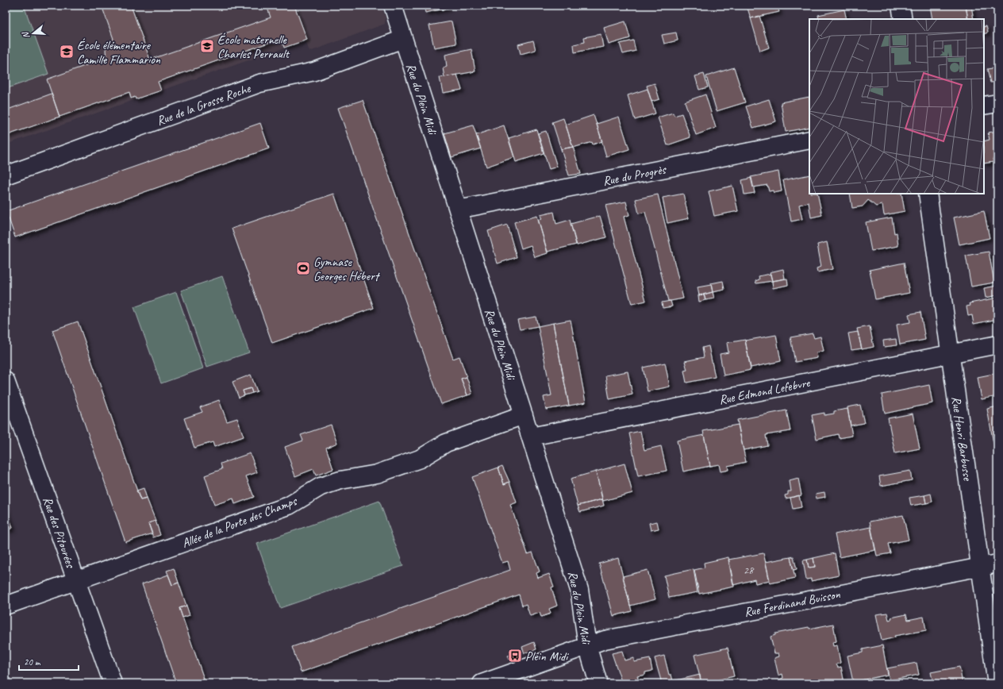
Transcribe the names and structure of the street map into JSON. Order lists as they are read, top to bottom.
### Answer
{
  "streets": {
    "street": [
      "Rue du Plein Midi",
      "Rue de la Grosse Roche",
      "Rue du Progrès",
      "Rue Edmond Lefebvre",
      "Rue Henri Barbusse",
      "Allée de la Porte des Champs",
      "Rue des Pitourées",
      "Rue Ferdinand Buisson"
    ]
  },
  "crossings": [
    ["Rue du Plein Midi", "Rue de la Grosse Roche"],
    ["Rue du Plein Midi", "Rue du Progrès"],
    ["Rue du Plein Midi", "Rue Edmond Lefebvre"],
    ["Rue du Plein Midi", "Allée de la Porte des Champs"],
    ["Rue du Plein Midi", "Rue Ferdinand Buisson"],
    ["Rue Edmond Lefebvre", "Rue Henri Barbusse"],
    ["Rue Henri Barbusse", "Rue Ferdinand Buisson"],
    ["Allée de la Porte des Champs", "Rue des Pitourées"]
  ],
  "places": {
    "school or university": ["École maternelle Charles Perrault", "École élémentaire Camille Flammarion"],
    "sports": ["Gymnase Georges Hébert"],
    "bus stop": ["Plein Midi"]
  },
  "house_numbers": ["28"],
  "scale_bar": "20 m",
  "north": "left"
}
